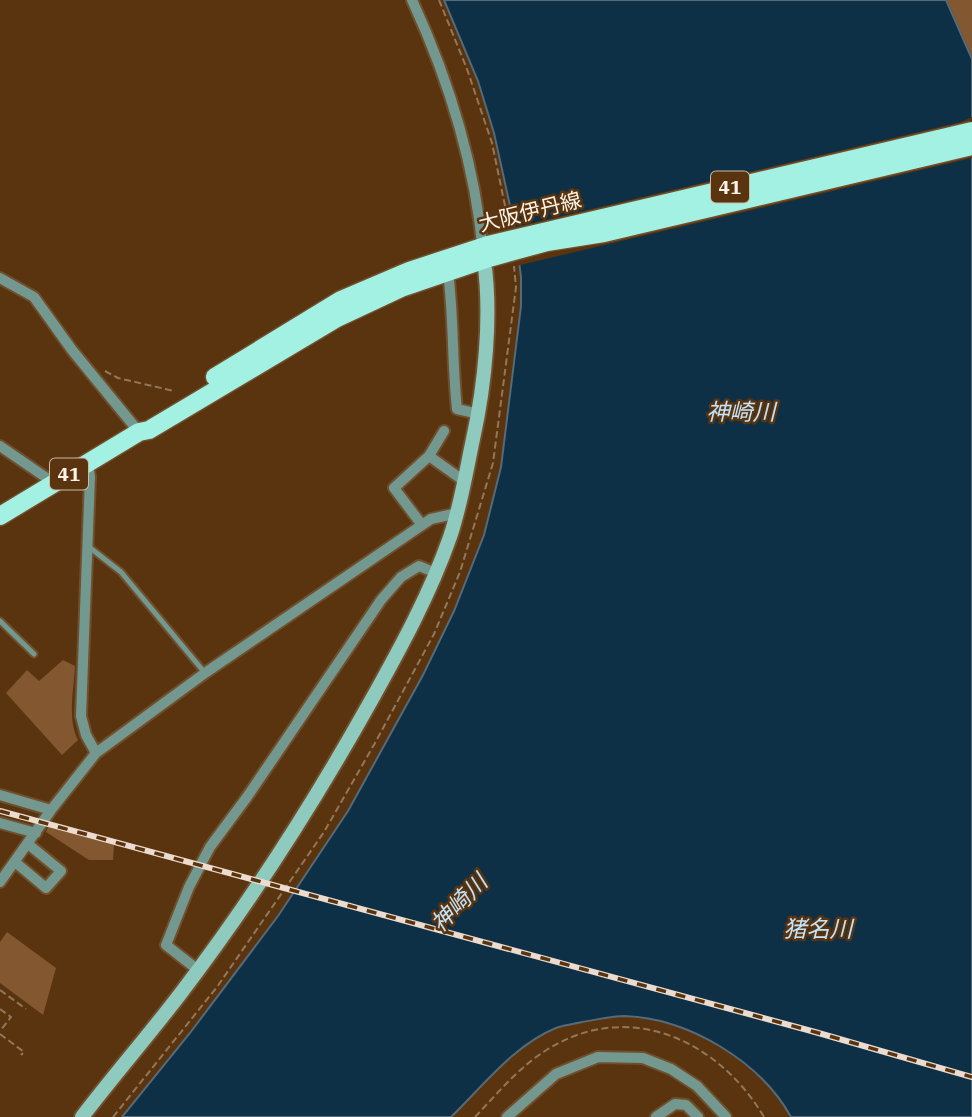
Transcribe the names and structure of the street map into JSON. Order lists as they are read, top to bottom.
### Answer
{
  "streets": {
    "main road": ["41", "大阪伊丹線"]
  },
  "water": ["神崎川", "猪名川"]
}
